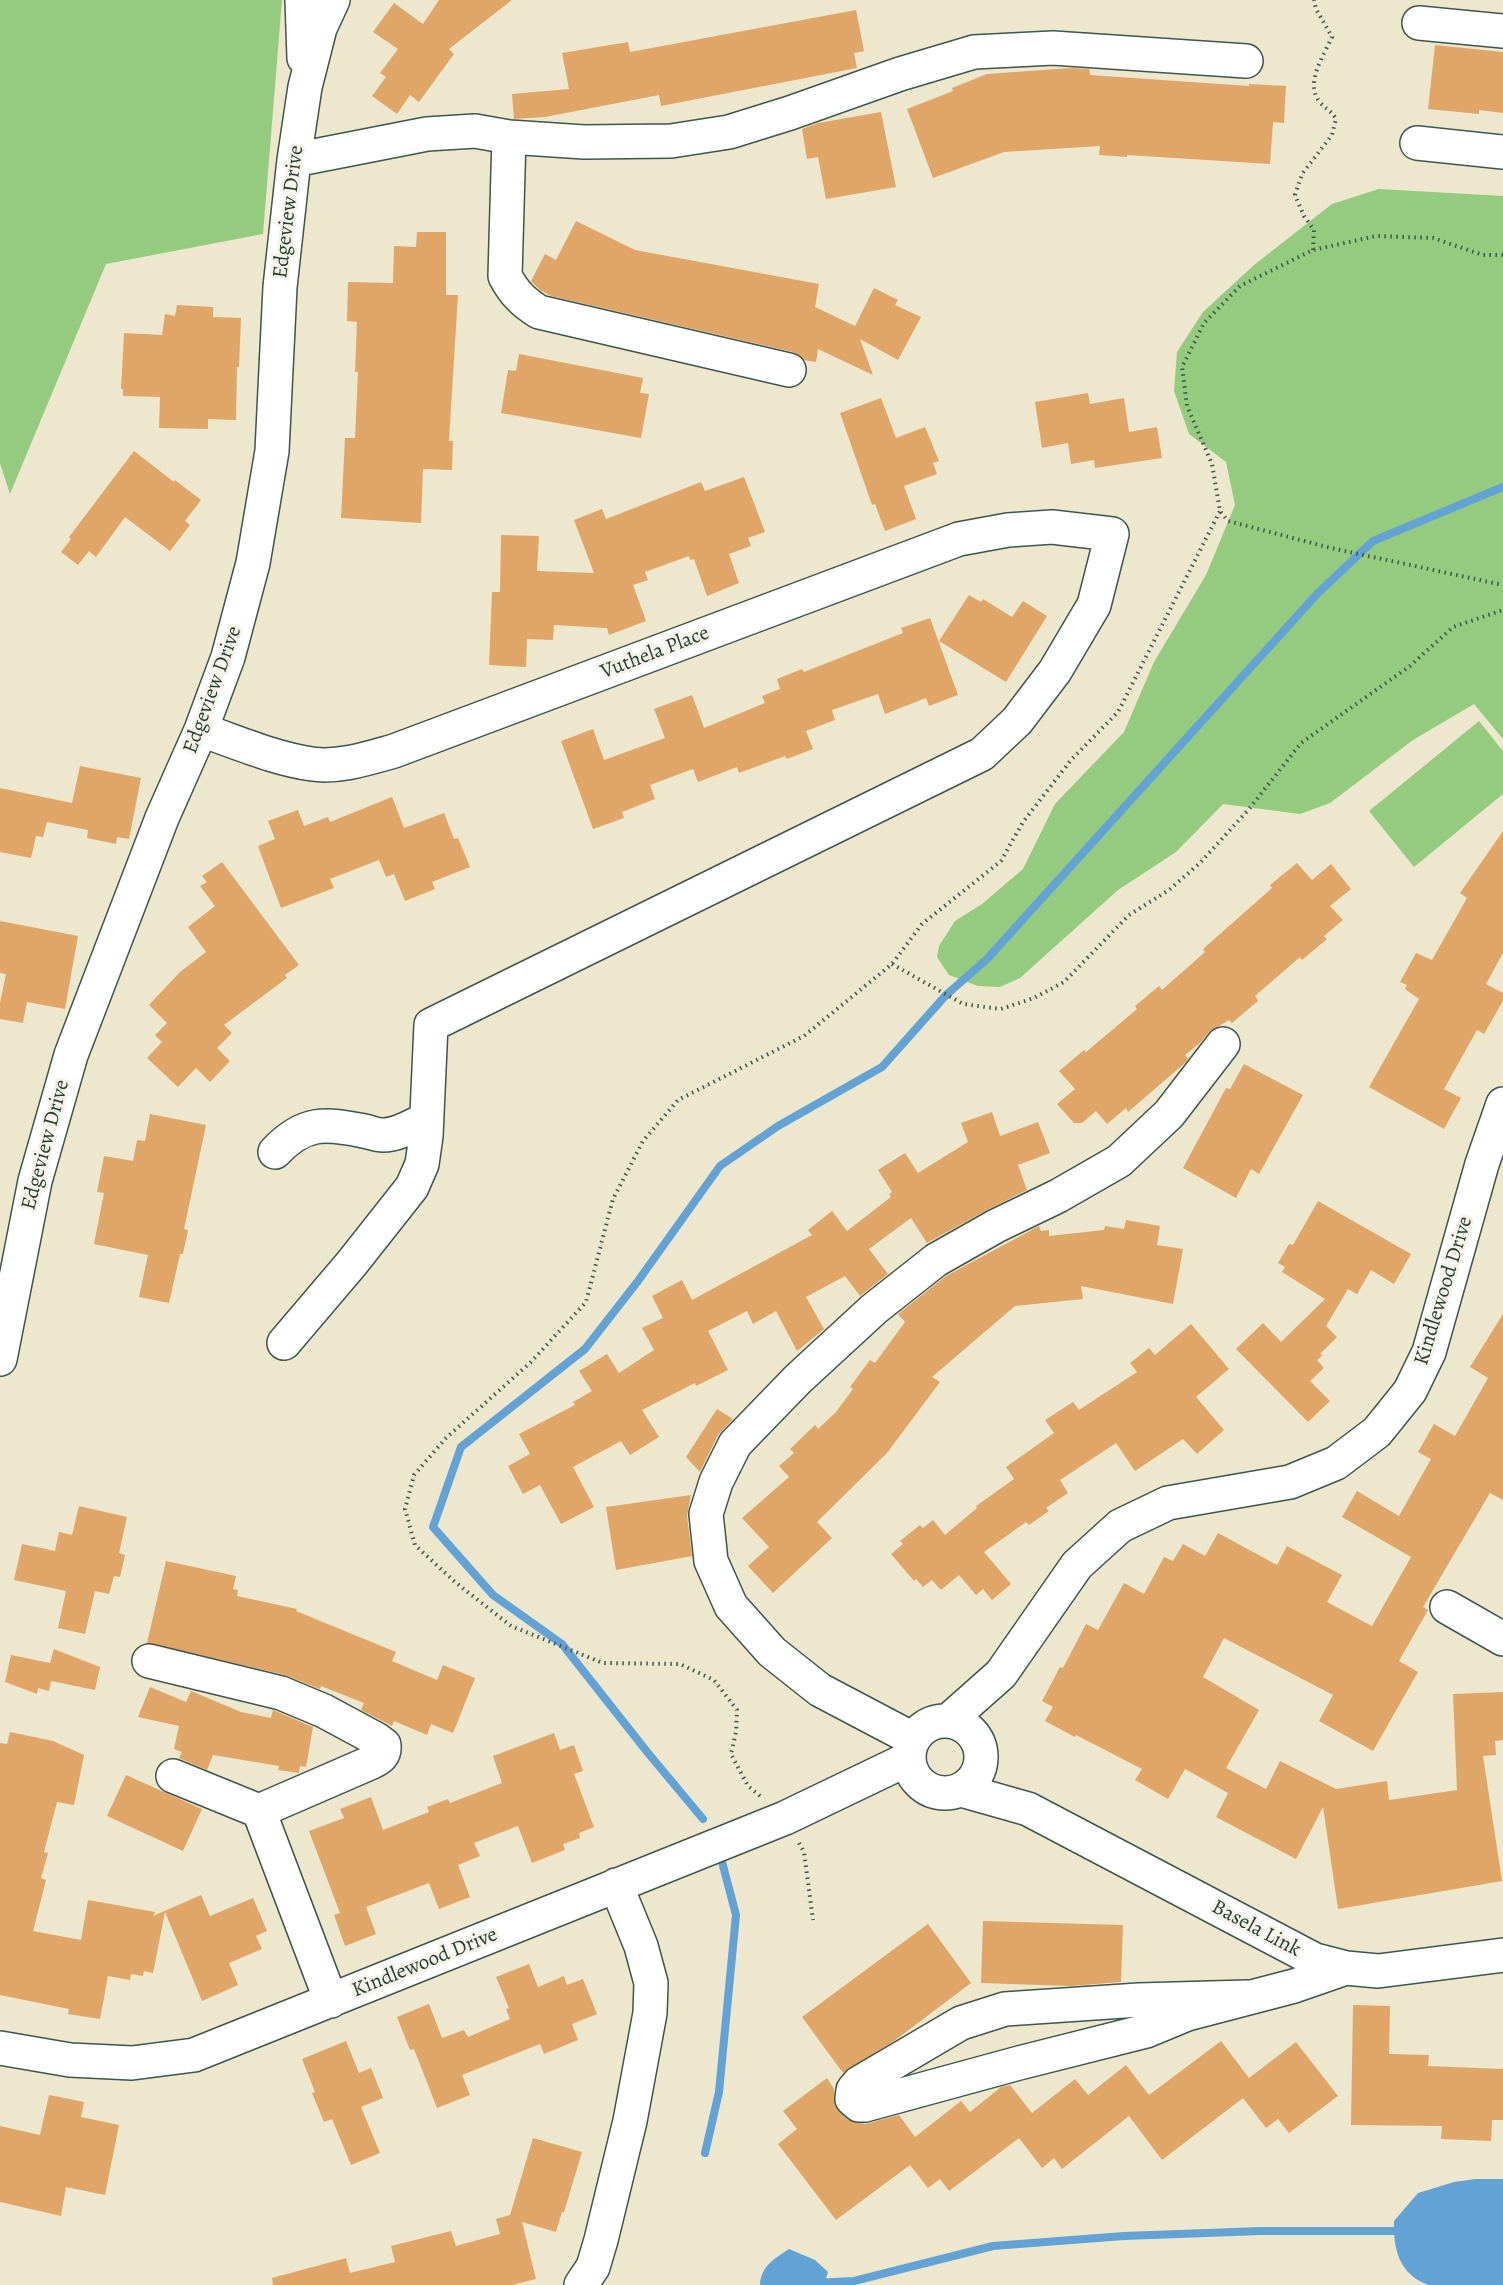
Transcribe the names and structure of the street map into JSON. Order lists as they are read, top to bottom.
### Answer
{
  "streets": {
    "street": [
      "Edgeview Drive",
      "Vuthela Place",
      "Kindlewood Drive",
      "Basela Link"
    ]
  },
  "crossings": [
    ["Edgeview Drive", "Vuthela Place"],
    ["Kindlewood Drive", "Basela Link"]
  ]
}
